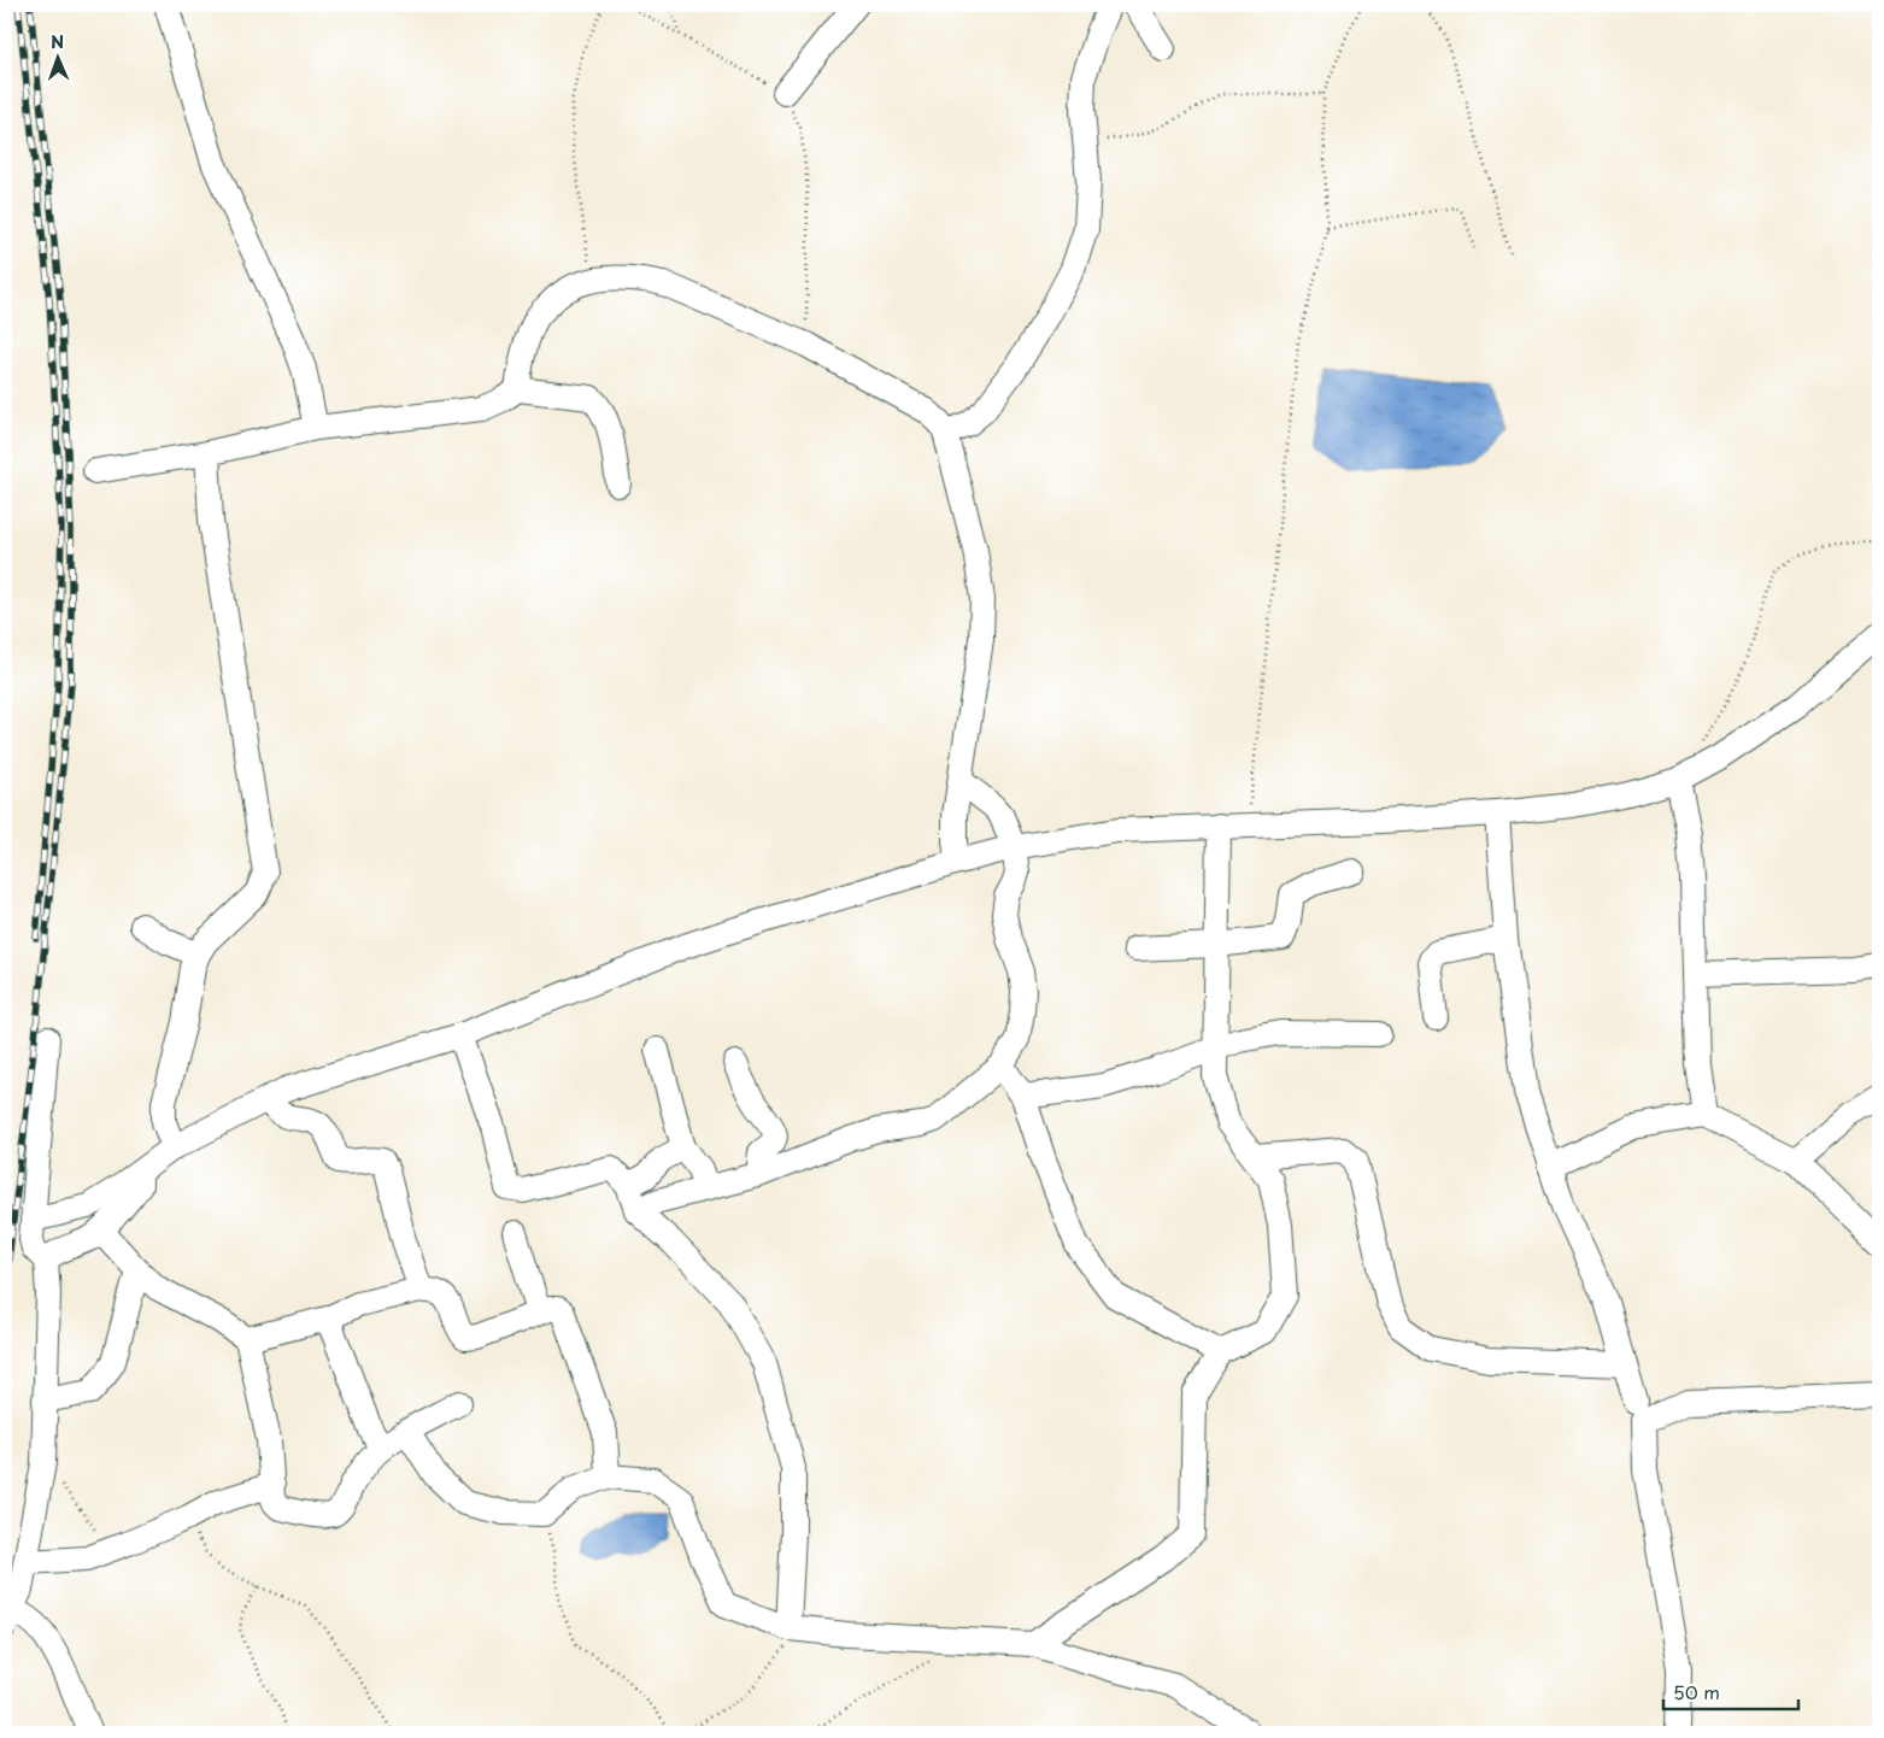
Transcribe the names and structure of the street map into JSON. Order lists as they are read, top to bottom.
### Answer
{
  "scale_bar": "50 m",
  "north": "top"
}
